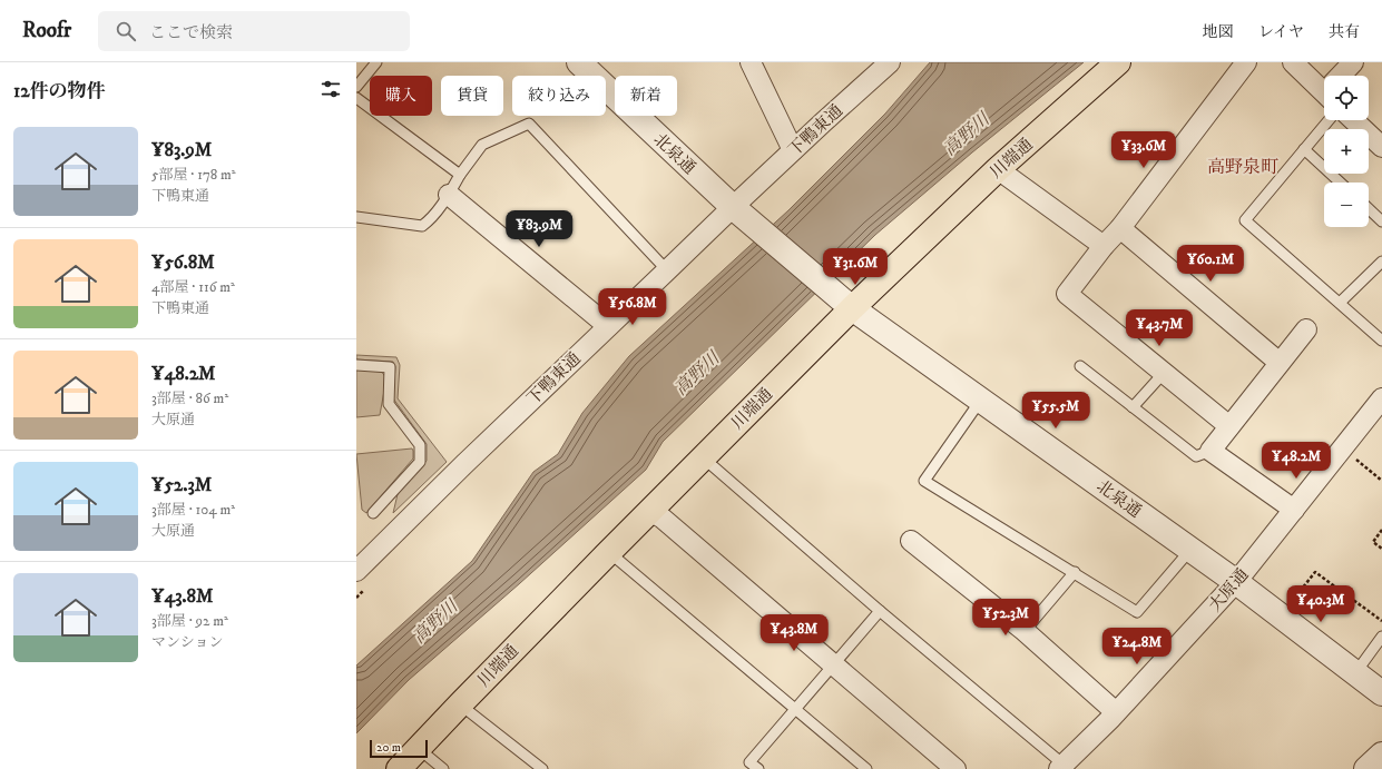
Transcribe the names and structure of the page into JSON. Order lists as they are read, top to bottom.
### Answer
{
  "streets": {
    "highway": ["川端通"],
    "street": ["下鴨東通", "北泉通", "大原通"]
  },
  "crossings": [
    ["下鴨東通", "北泉通"],
    ["北泉通", "川端通"],
    ["北泉通", "大原通"]
  ],
  "districts": ["高野泉町"],
  "water": ["高野川"],
  "scale_bar": "20 m",
  "page": {
    "header": "Roofr",
    "search": "ここで検索",
    "nav": ["地図", "レイヤ", "共有"],
    "heading": "12件の物件",
    "map_buttons": ["+", "−"],
    "chip": [
      "購入",
      "賃貸",
      "絞り込み",
      "新着"
    ],
    "list": [
      {
        "name": "¥83.9M",
        "note": "5部屋 · 178 m² · 下鴨東通"
      },
      {
        "name": "¥56.8M",
        "note": "4部屋 · 116 m² · 下鴨東通"
      },
      {
        "name": "¥48.2M",
        "note": "3部屋 · 86 m² · 大原通"
      },
      {
        "name": "¥52.3M",
        "note": "3部屋 · 104 m² · 大原通"
      },
      {
        "name": "¥43.8M",
        "note": "3部屋 · 92 m² · マンション"
      }
    ],
    "price": [
      "¥33.6M",
      "¥83.9M",
      "¥60.1M",
      "¥31.6M",
      "¥56.8M",
      "¥43.7M",
      "¥55.5M",
      "¥48.2M",
      "¥40.3M",
      "¥52.3M",
      "¥43.8M",
      "¥24.8M"
    ],
    "scale": "20 m"
  }
}
